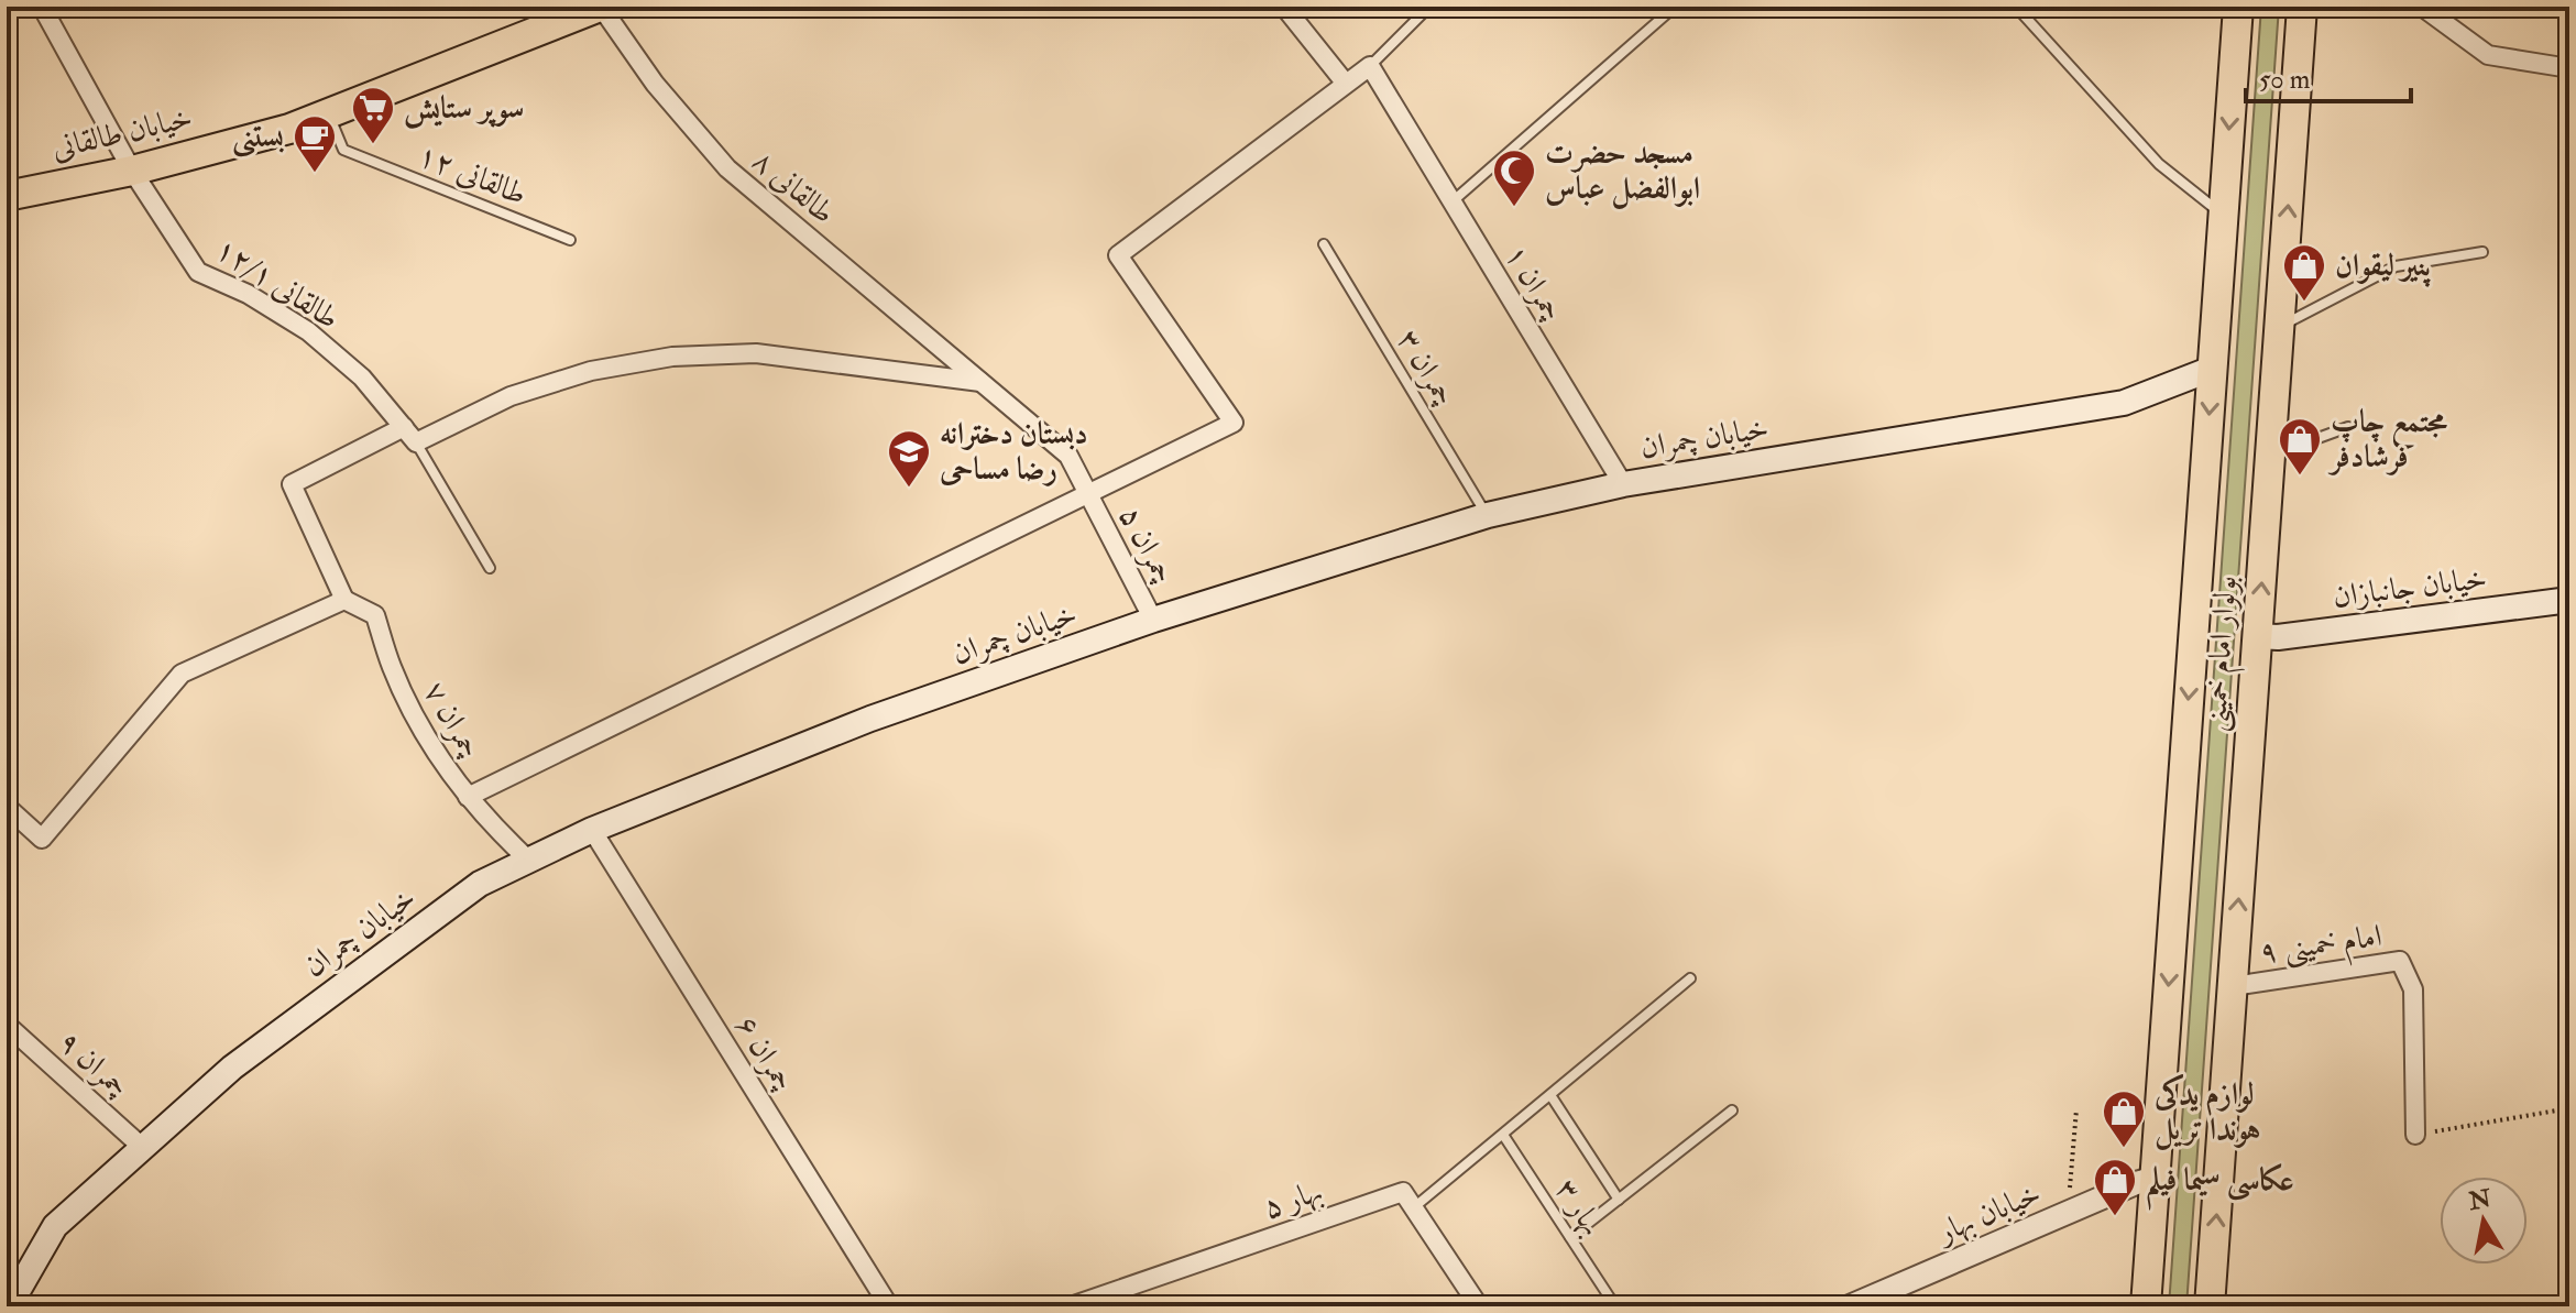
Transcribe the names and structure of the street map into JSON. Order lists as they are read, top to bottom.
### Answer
{
  "streets": {
    "main road": [
      "خیابان طالقانی",
      "خیابان چمران",
      "خیابان جانبازان",
      "بولوار امام خمینی"
    ],
    "street": [
      "طالقانی ۸",
      "چمران ۱",
      "طالقانی ۱۲/۱",
      "چمران ۵",
      "چمران ۷",
      "امام خمینی ۹",
      "چمران ۶",
      "چمران ۹",
      "بهار ۵",
      "خیابان بهار"
    ],
    "lane": ["طالقانی ۱۲", "چمران ۳", "بهار ۳"]
  },
  "crossings": [
    ["خیابان طالقانی", "طالقانی ۱۲"],
    ["خیابان طالقانی", "طالقانی ۸"],
    ["خیابان طالقانی", "طالقانی ۱۲/۱"],
    ["طالقانی ۸", "چمران ۵"],
    ["چمران ۱", "خیابان چمران"],
    ["چمران ۳", "خیابان چمران"],
    ["خیابان چمران", "چمران ۵"],
    ["خیابان چمران", "بولوار امام خمینی"],
    ["خیابان چمران", "چمران ۷"],
    ["خیابان چمران", "چمران ۶"],
    ["خیابان چمران", "چمران ۹"],
    ["خیابان جانبازان", "بولوار امام خمینی"],
    ["بولوار امام خمینی", "امام خمینی ۹"],
    ["بولوار امام خمینی", "خیابان بهار"]
  ],
  "places": {
    "supermarket": ["سوپر ستایش"],
    "cafe": ["بستنی"],
    "mosque": ["مسجد حضرت ابوالفضل عباس"],
    "shop": [
      "پنیر لیقوان",
      "مجتمع چاپ فرشادفر",
      "لوازم یدکی هوندا تریل",
      "عکاسی سیما فیلم"
    ],
    "school or university": ["دبستان دخترانه رضا مساحی"]
  },
  "scale_bar": "50 m",
  "north": "top"
}
